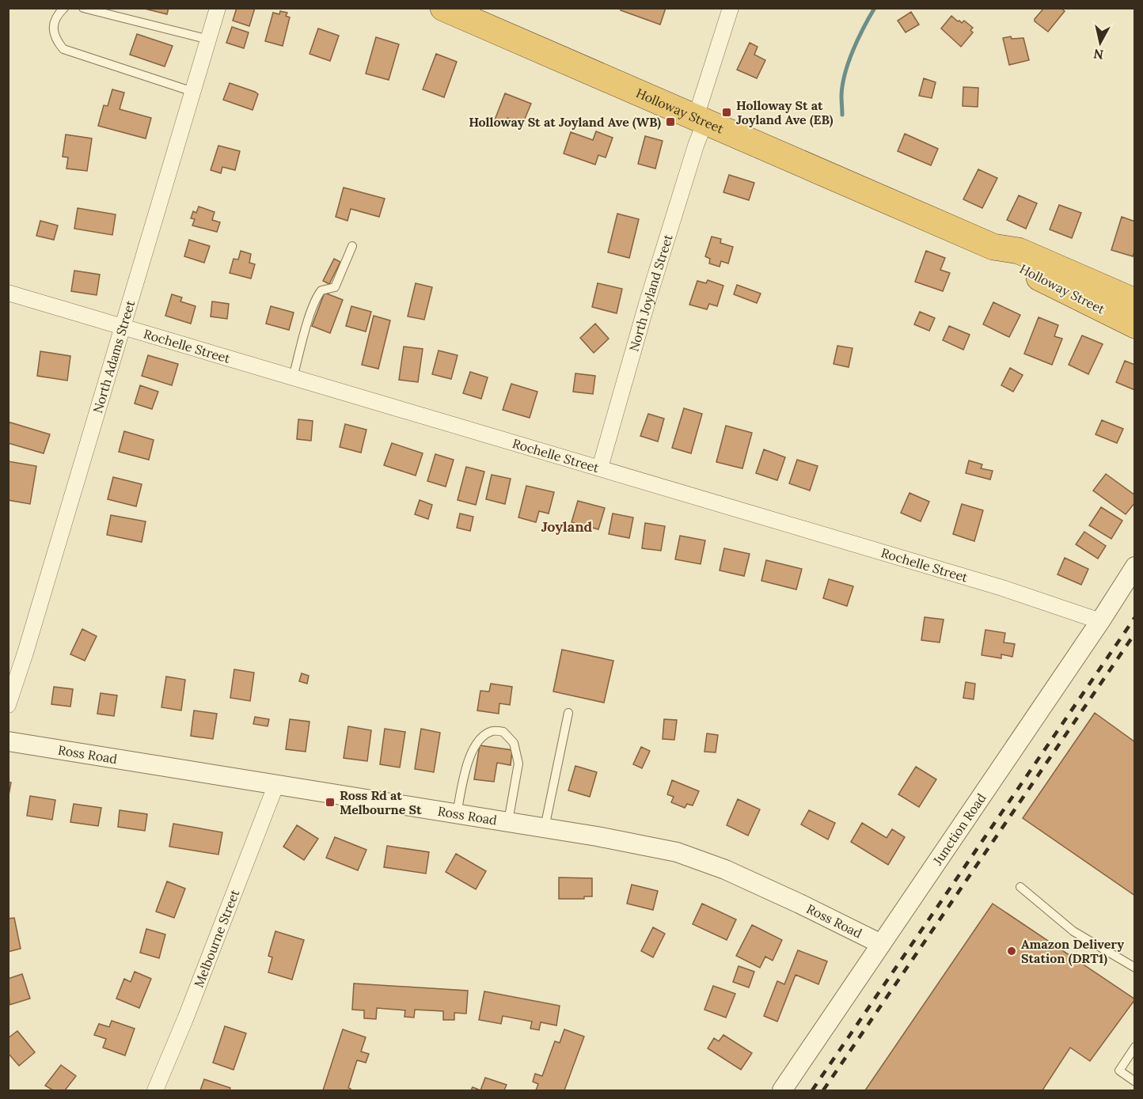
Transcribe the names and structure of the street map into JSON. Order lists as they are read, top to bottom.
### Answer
{
  "streets": {
    "highway": ["Holloway Street"],
    "street": [
      "North Joyland Street",
      "Rochelle Street",
      "North Adams Street",
      "Ross Road",
      "Junction Road",
      "Melbourne Street"
    ]
  },
  "crossings": [
    ["Holloway Street", "North Joyland Street"],
    ["North Joyland Street", "Rochelle Street"],
    ["Rochelle Street", "North Adams Street"],
    ["Rochelle Street", "Junction Road"],
    ["Ross Road", "Junction Road"],
    ["Ross Road", "Melbourne Street"]
  ],
  "districts": ["Joyland"],
  "places": {
    "transit": ["Holloway St at Joyland Ave (EB)", "Holloway St at Joyland Ave (WB)", "Ross Rd at Melbourne St"],
    "other": ["Amazon Delivery Station (DRT1)"]
  },
  "north": "bottom"
}
